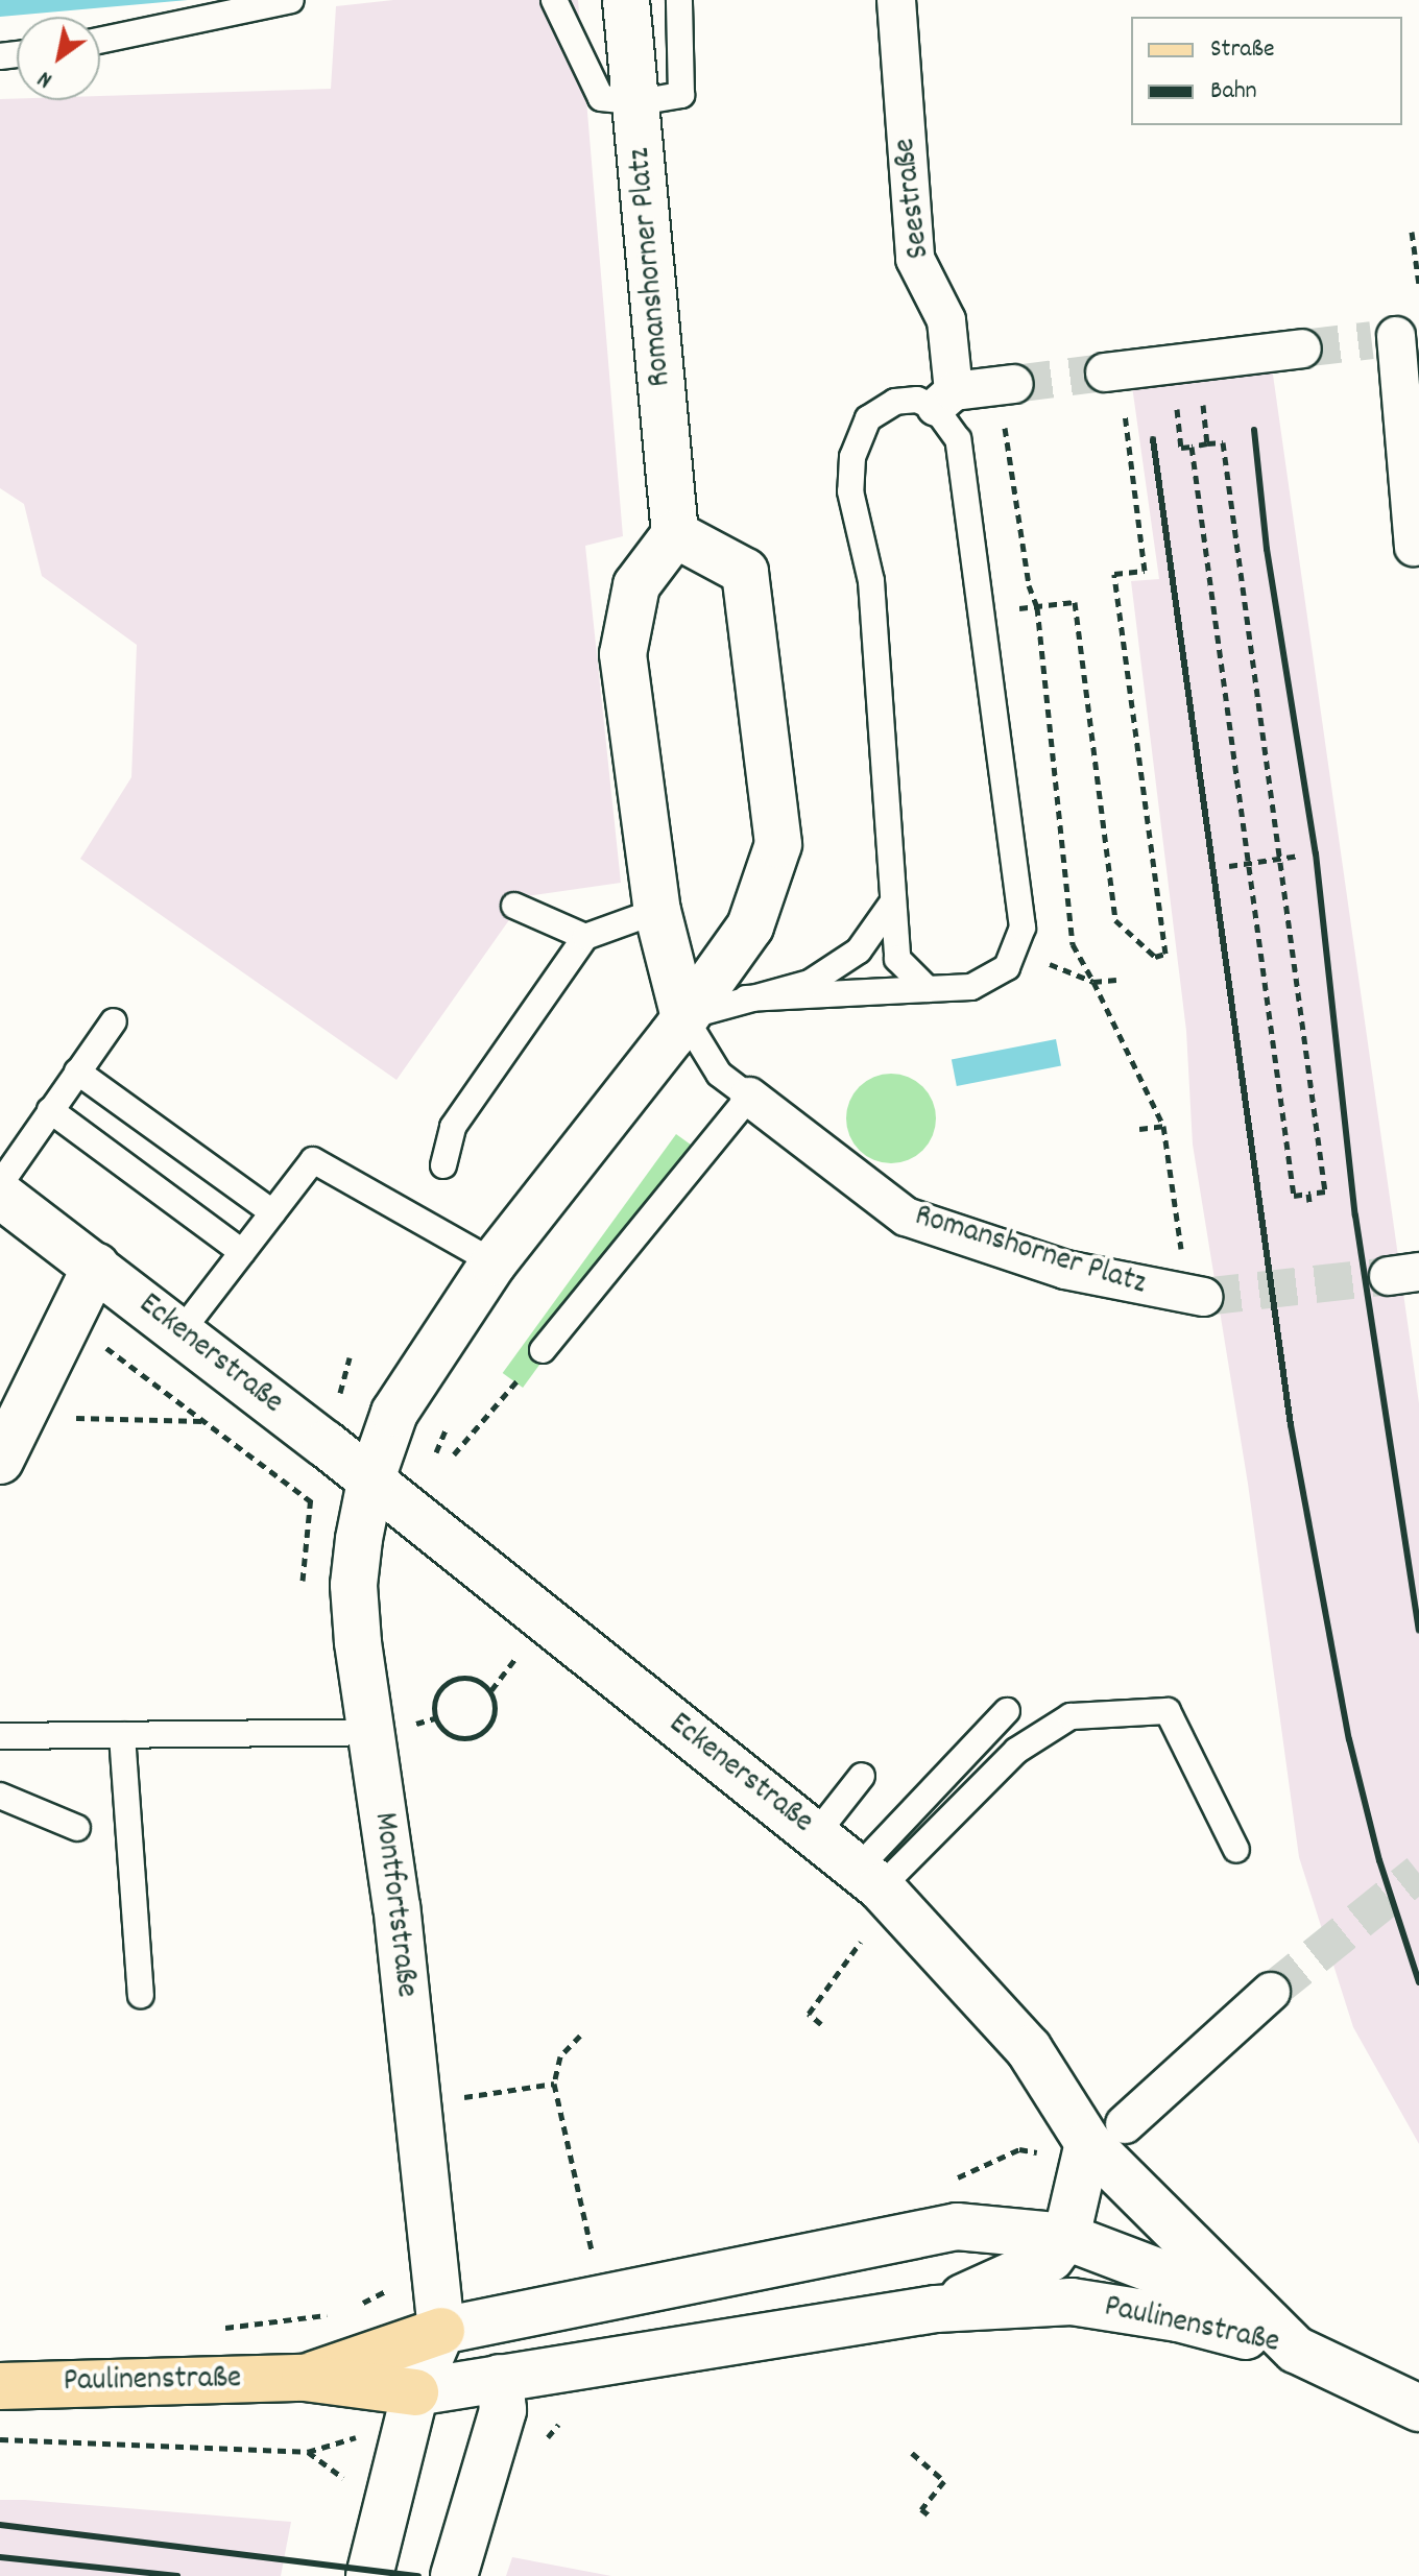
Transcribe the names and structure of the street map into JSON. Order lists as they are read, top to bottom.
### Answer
{
  "streets": {
    "main road": [
      "Romanshorner Platz",
      "Eckenerstraße",
      "Montfortstraße",
      "Paulinenstraße"
    ],
    "street": ["Seestraße"]
  },
  "crossings": [
    ["Eckenerstraße", "Montfortstraße"],
    ["Eckenerstraße", "Paulinenstraße"],
    ["Montfortstraße", "Paulinenstraße"]
  ],
  "legend": ["Straße", "Bahn"],
  "north": "bottom left"
}
